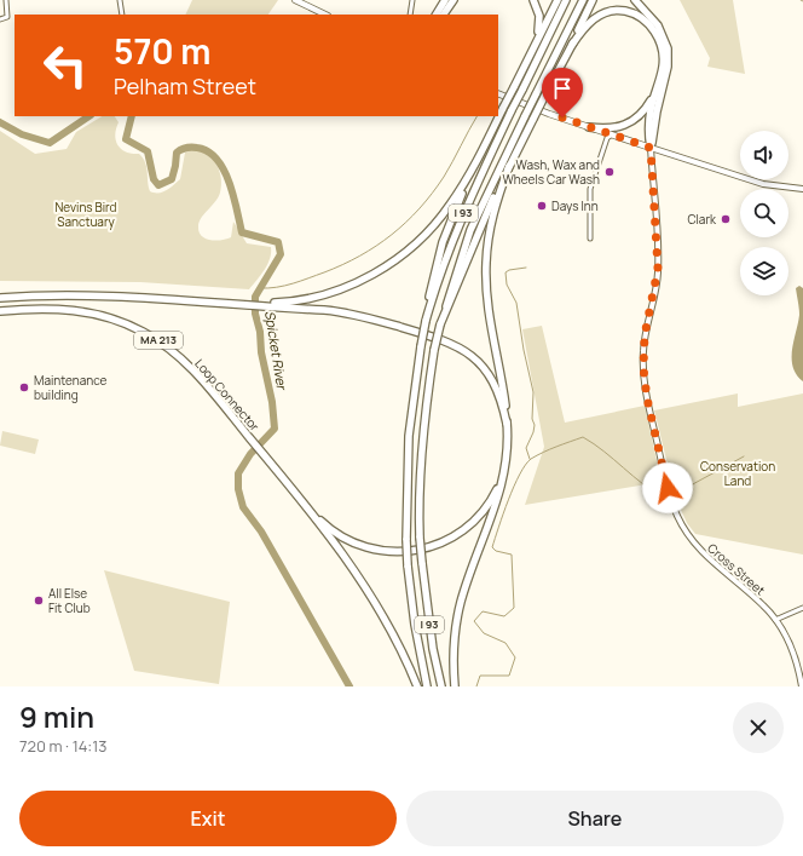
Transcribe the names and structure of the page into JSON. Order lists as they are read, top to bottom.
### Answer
{
  "streets": {
    "highway": ["I 93", "MA 213", "Loop Connector"],
    "street": ["Cross Street"]
  },
  "water": ["Spicket River"],
  "parks": ["Nevins Bird Sanctuary", "Conservation Land"],
  "places": [
    "Wash, Wax and Wheels Car Wash",
    "Days Inn",
    "Clark",
    "Maintenance building",
    "All Else Fit Club"
  ],
  "page": {
    "turn": ["570 m", "Pelham Street"],
    "heading": ["9 min", "720 m · 14:13"],
    "buttons": ["Exit", "Share"]
  }
}
